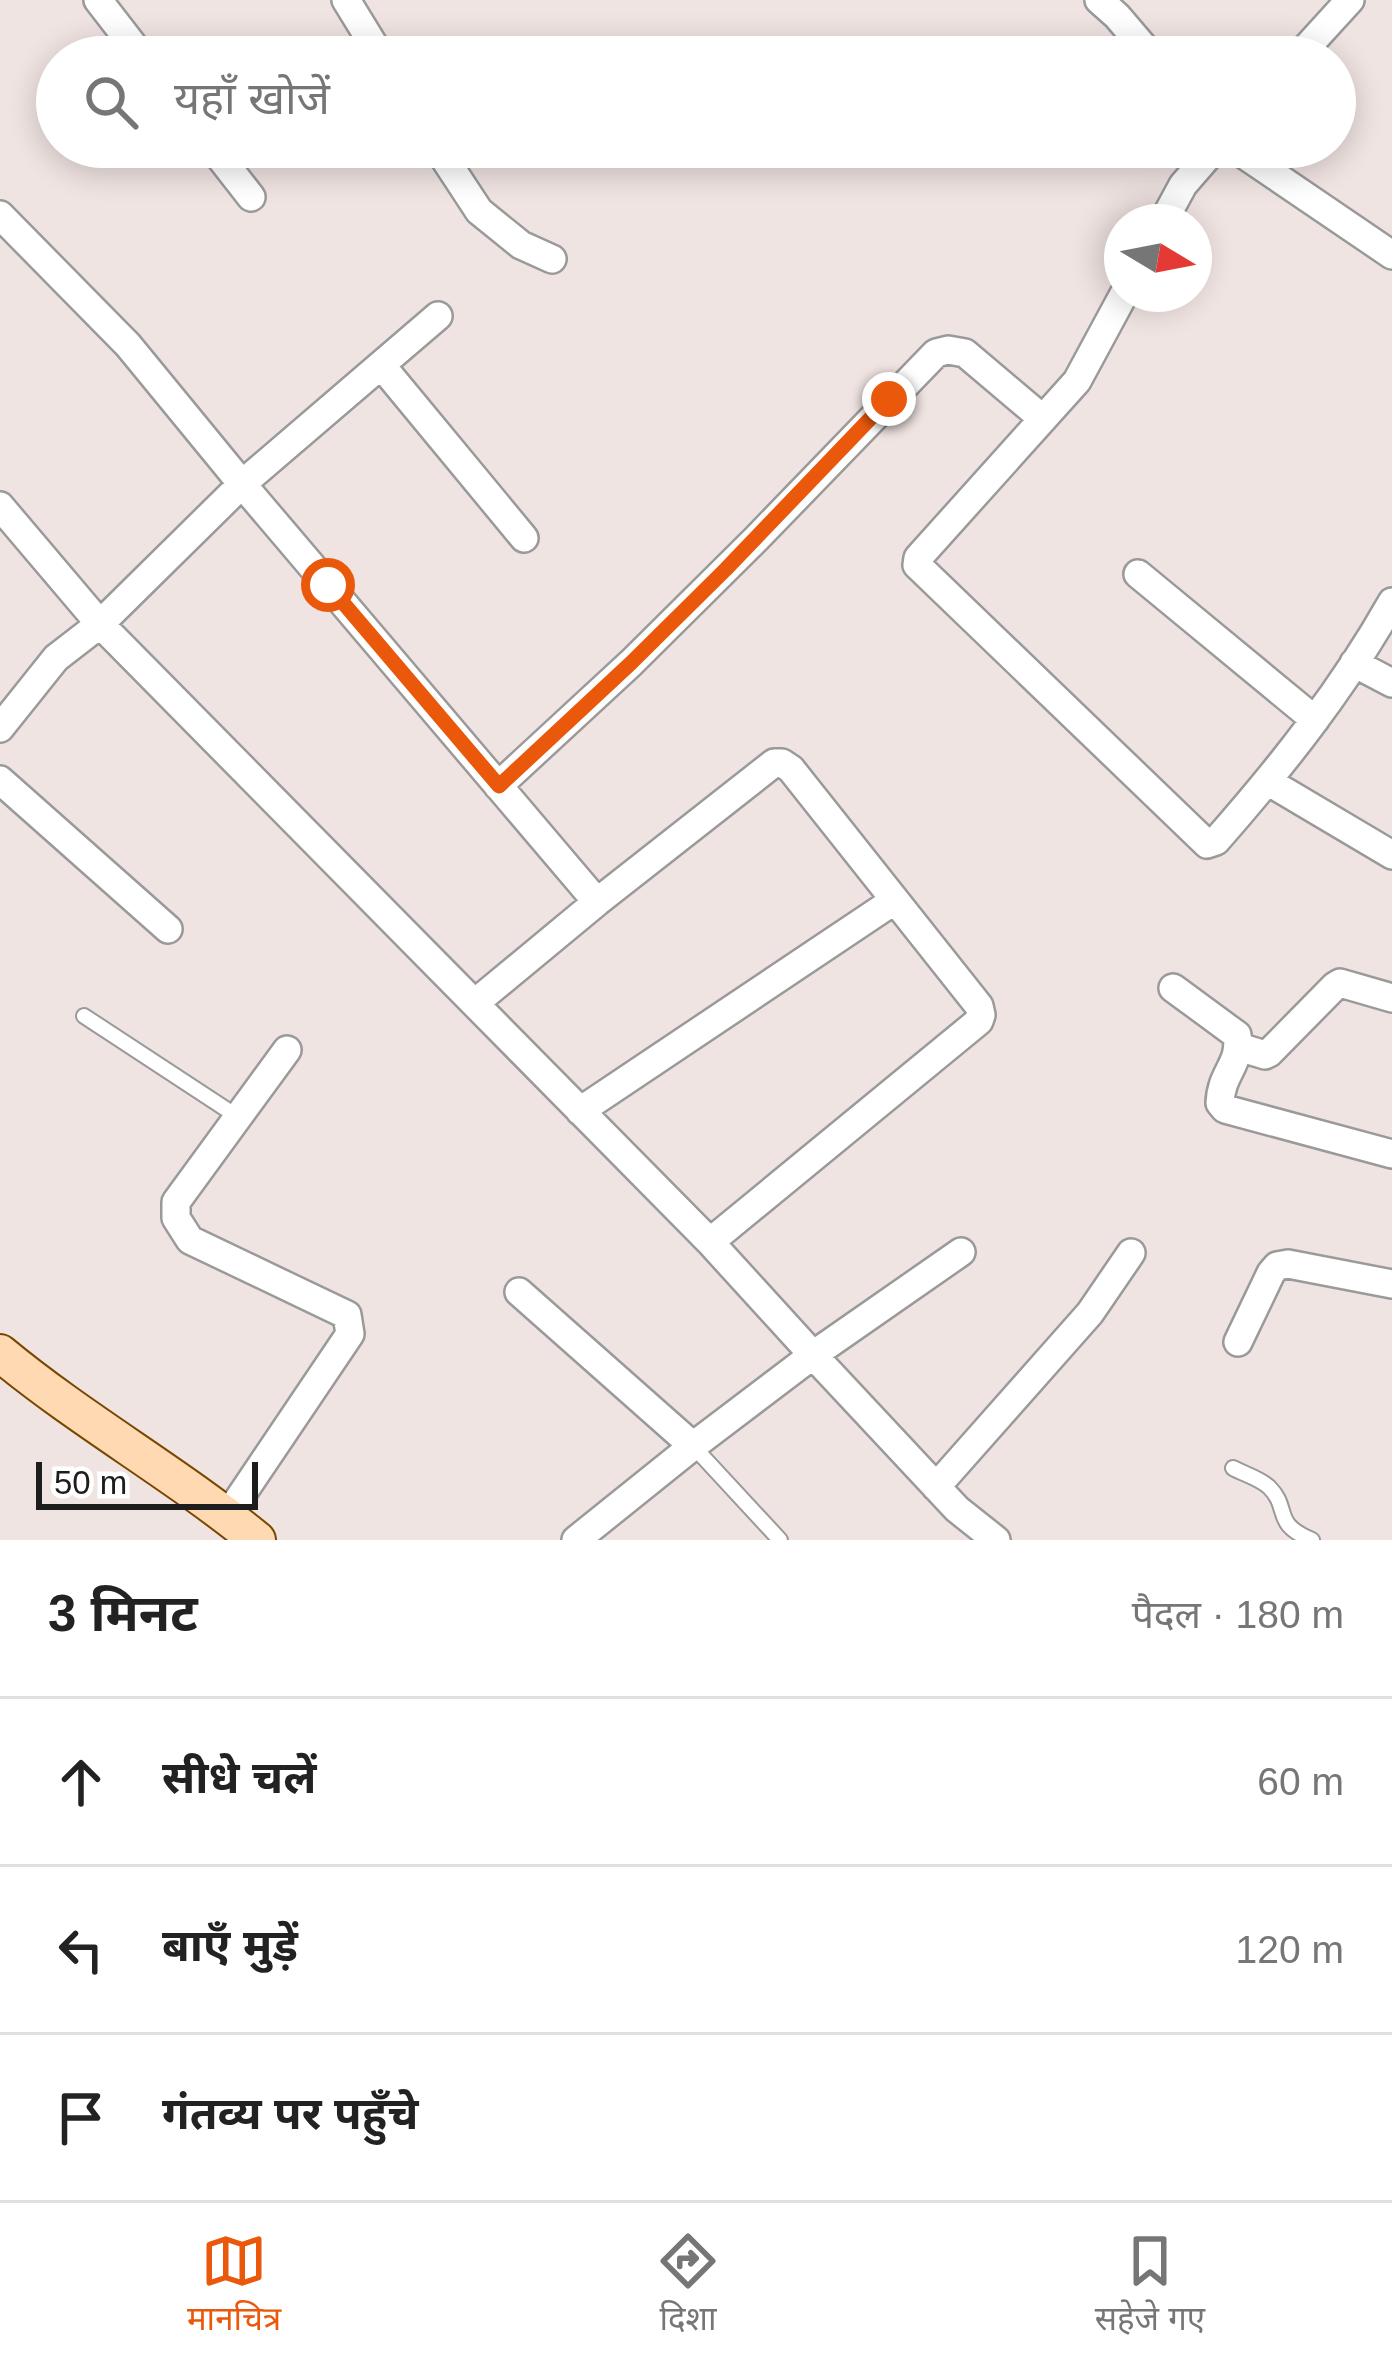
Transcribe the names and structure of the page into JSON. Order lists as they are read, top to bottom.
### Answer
{
  "scale_bar": "50 m",
  "north": "right",
  "page": {
    "search": "यहाँ खोजें",
    "scale": "50 m",
    "heading": ["3 मिनट", "पैदल · 180 m"],
    "list": [
      ["सीधे चलें", "60 m"],
      ["बाएँ मुड़ें", "120 m"],
      "गंतव्य पर पहुँचे"
    ],
    "nav": ["मानचित्र", "दिशा", "सहेजे गए"]
  }
}
